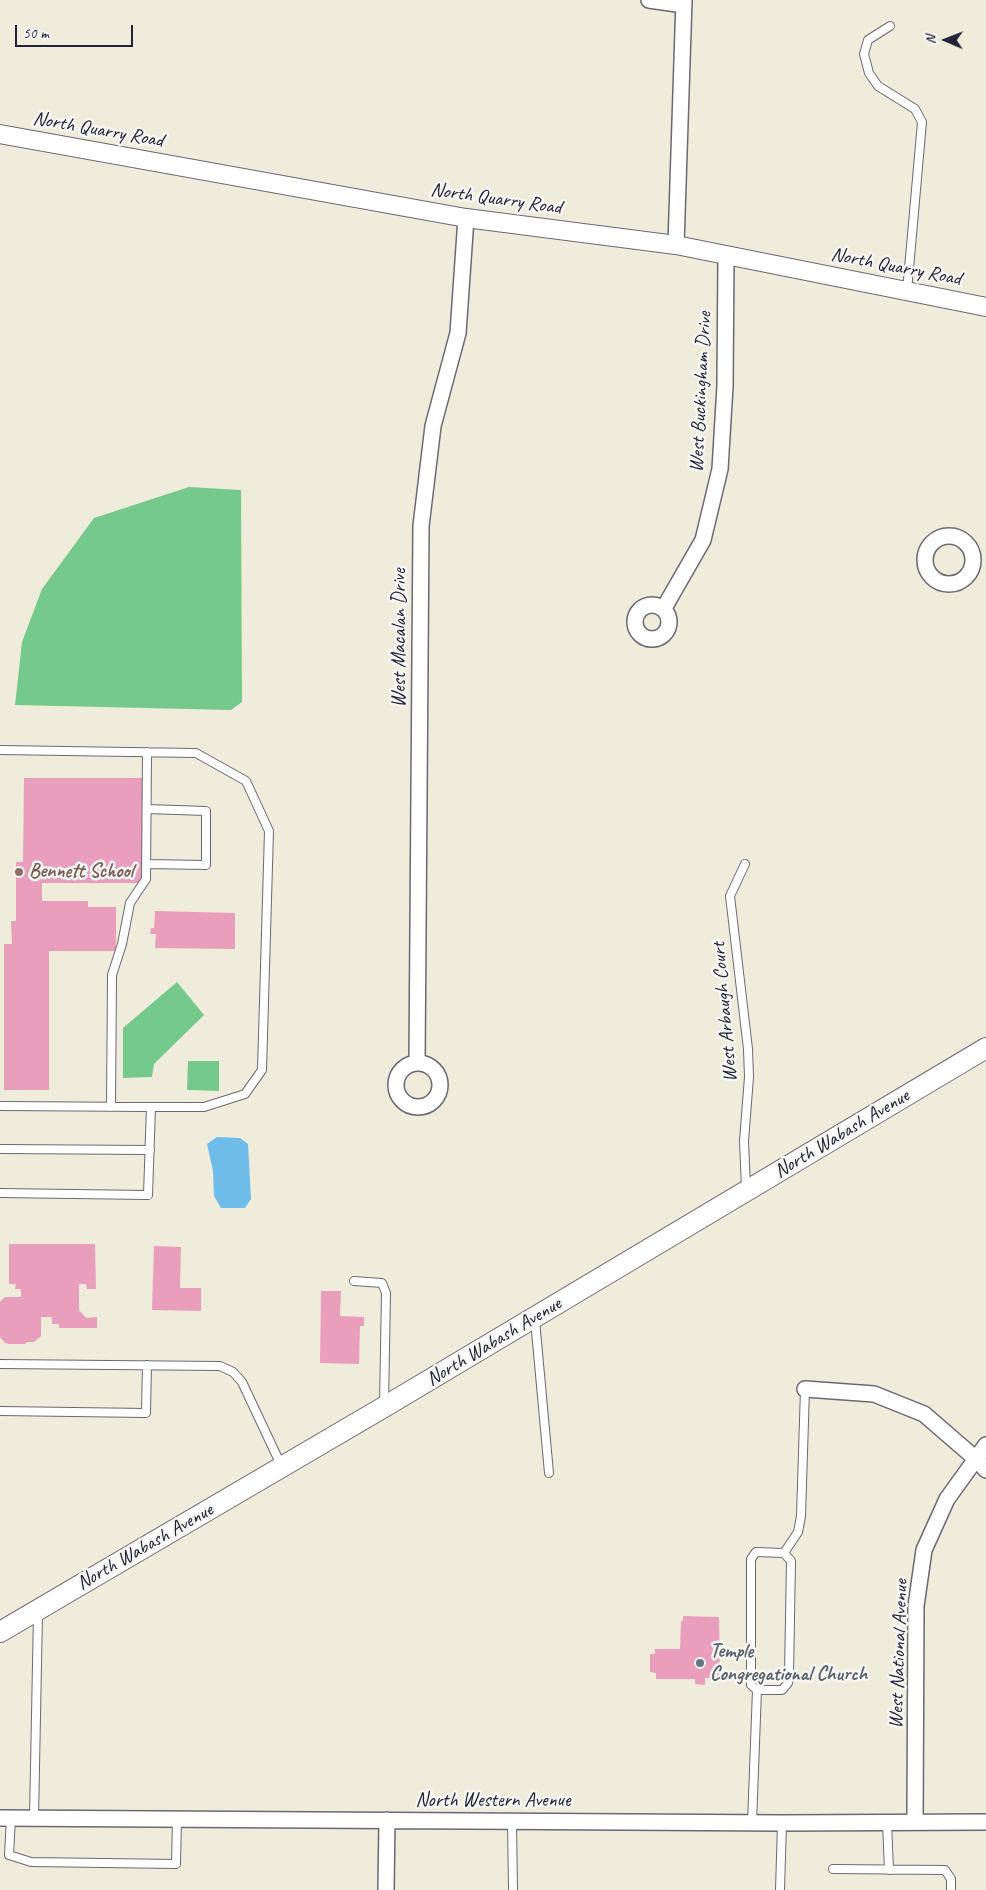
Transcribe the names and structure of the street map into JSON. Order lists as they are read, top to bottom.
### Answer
{
  "streets": {
    "main road": ["North Wabash Avenue"],
    "street": [
      "North Quarry Road",
      "West Buckingham Drive",
      "West Macalan Drive",
      "West National Avenue",
      "North Western Avenue"
    ],
    "lane": ["West Arbaugh Court"]
  },
  "crossings": [
    ["North Quarry Road", "West Buckingham Drive"],
    ["North Quarry Road", "West Macalan Drive"],
    ["West Arbaugh Court", "North Wabash Avenue"],
    ["West National Avenue", "North Western Avenue"]
  ],
  "places": ["Bennett School", "Temple Congregational Church"],
  "scale_bar": "50 m",
  "north": "left"
}
